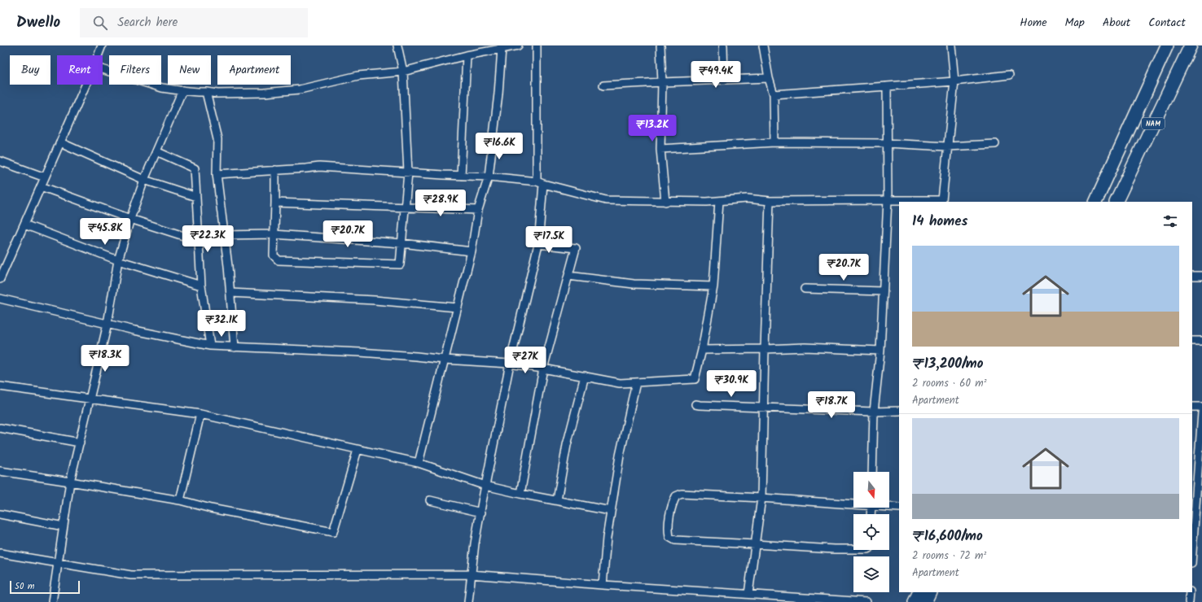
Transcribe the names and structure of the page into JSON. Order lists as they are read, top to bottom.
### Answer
{
  "streets": {
    "highway": ["NAM"]
  },
  "scale_bar": "50 m",
  "north": "bottom",
  "page": {
    "header": "Dwello",
    "search": "Search here",
    "nav": [
      "Home",
      "Map",
      "About",
      "Contact"
    ],
    "chip": [
      "Buy",
      "Rent",
      "Filters",
      "New",
      "Apartment"
    ],
    "price": [
      "₹49.4K",
      "₹13.2K",
      "₹16.6K",
      "₹28.9K",
      "₹45.8K",
      "₹20.7K",
      "₹22.3K",
      "₹17.5K",
      "₹20.7K",
      "₹32.1K",
      "₹18.3K",
      "₹27K",
      "₹30.9K",
      "₹18.7K"
    ],
    "heading": "14 homes",
    "list": [
      {
        "name": "₹13,200/mo",
        "note": "2 rooms · 60 m² · Apartment"
      },
      {
        "name": "₹16,600/mo",
        "note": "2 rooms · 72 m² · Apartment"
      }
    ],
    "scale": "50 m"
  }
}
